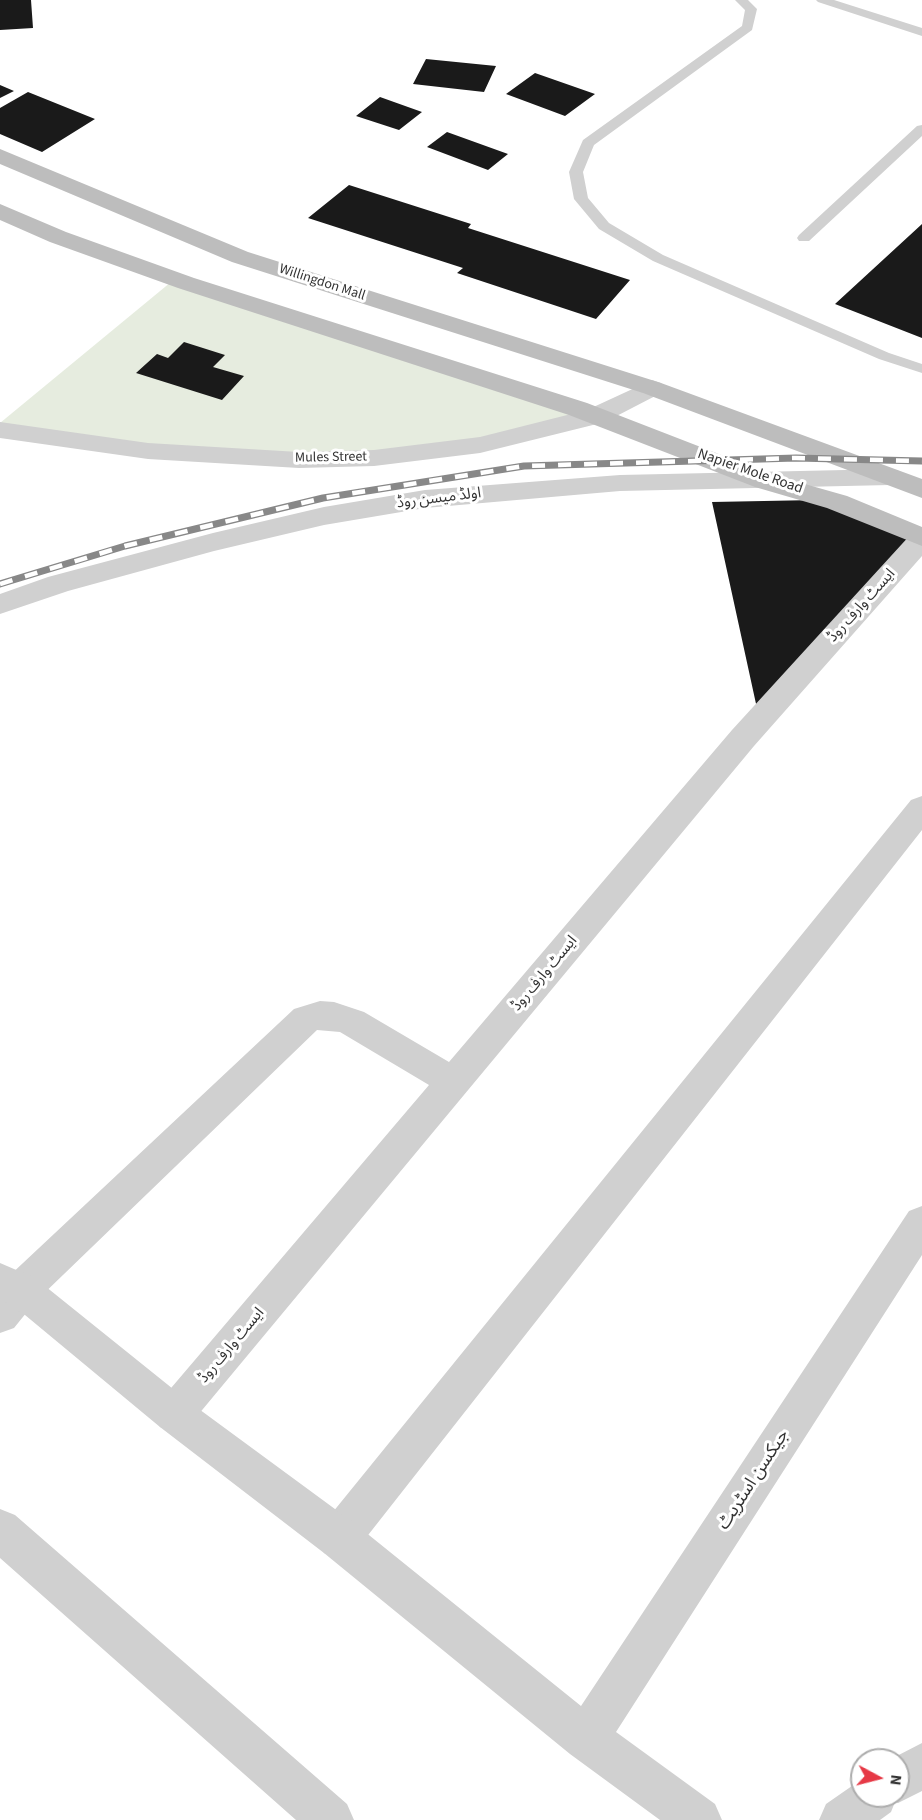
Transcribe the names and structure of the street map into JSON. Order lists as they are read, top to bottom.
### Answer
{
  "streets": {
    "main road": ["Willingdon Mall", "Napier Mole Road"],
    "street": [
      "Mules Street",
      "اولڈ میسن روڈ",
      "ایسٹ وارف روڈ",
      "جیکسن اسٹریٹ"
    ]
  },
  "crossings": [
    ["Willingdon Mall", "Mules Street"],
    ["Mules Street", "Napier Mole Road"],
    ["Napier Mole Road", "اولڈ میسن روڈ"],
    ["Napier Mole Road", "ایسٹ وارف روڈ"]
  ],
  "north": "right"
}
